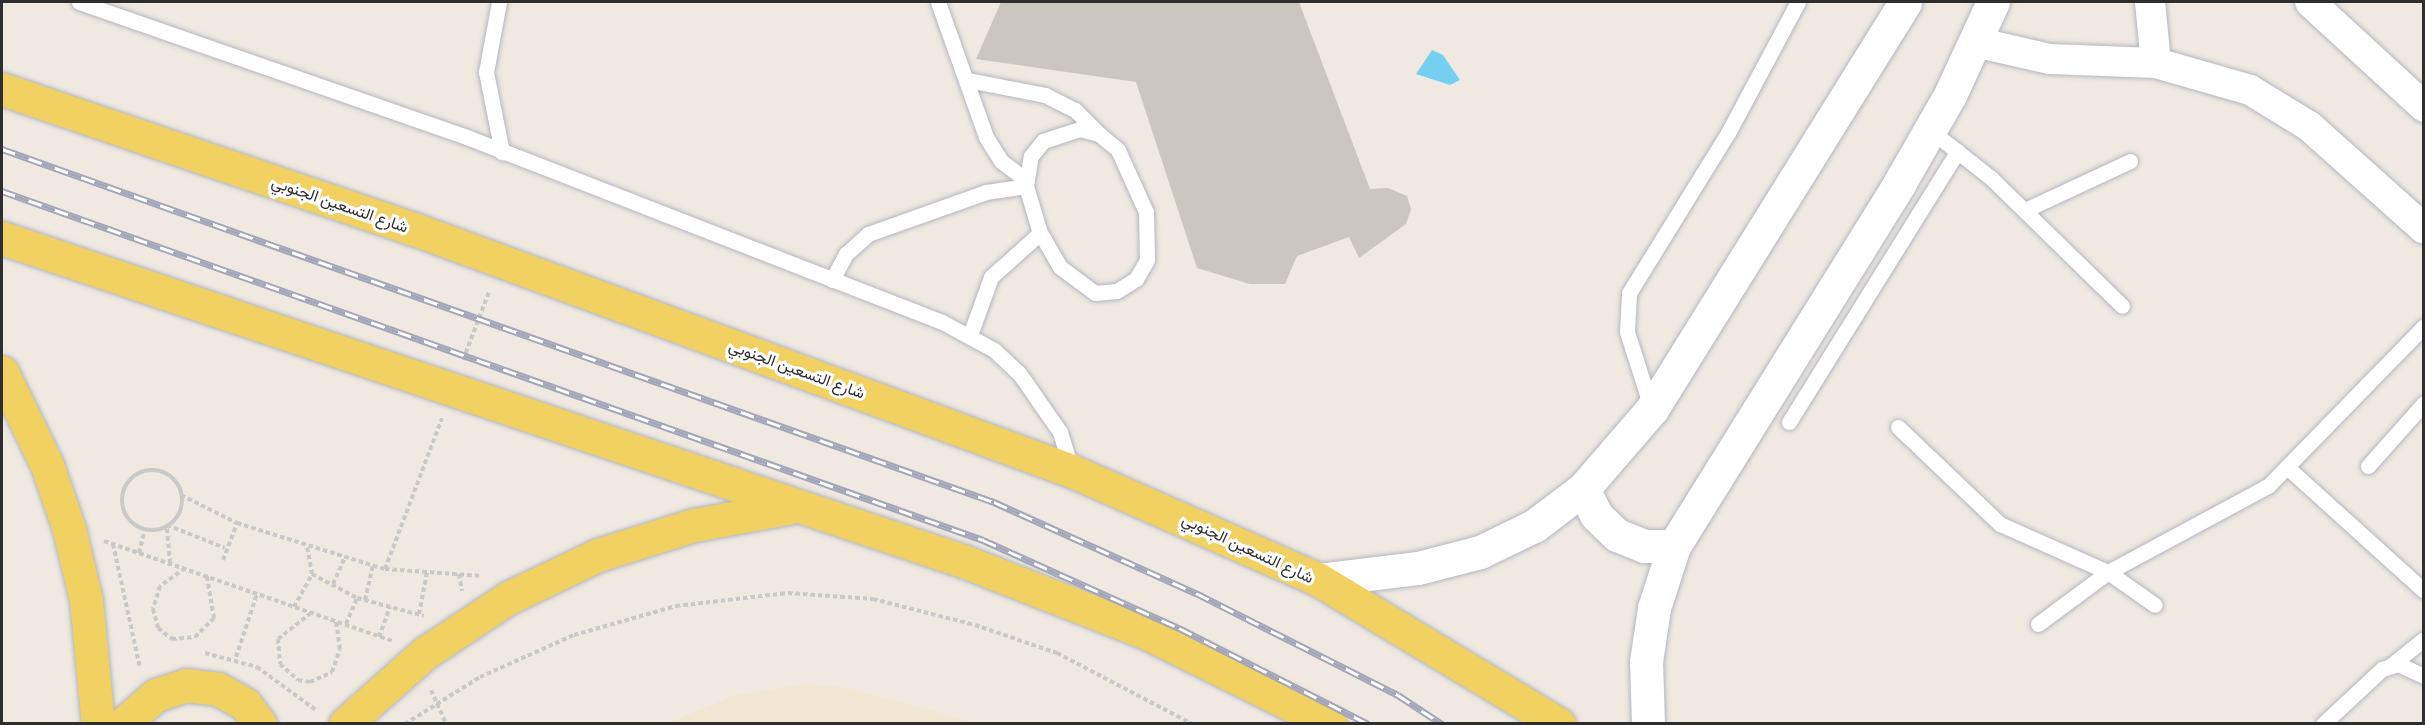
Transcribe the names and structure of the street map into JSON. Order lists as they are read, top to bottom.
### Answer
{
  "streets": {
    "main road": ["شارع التسعين الجنوبي"]
  }
}
